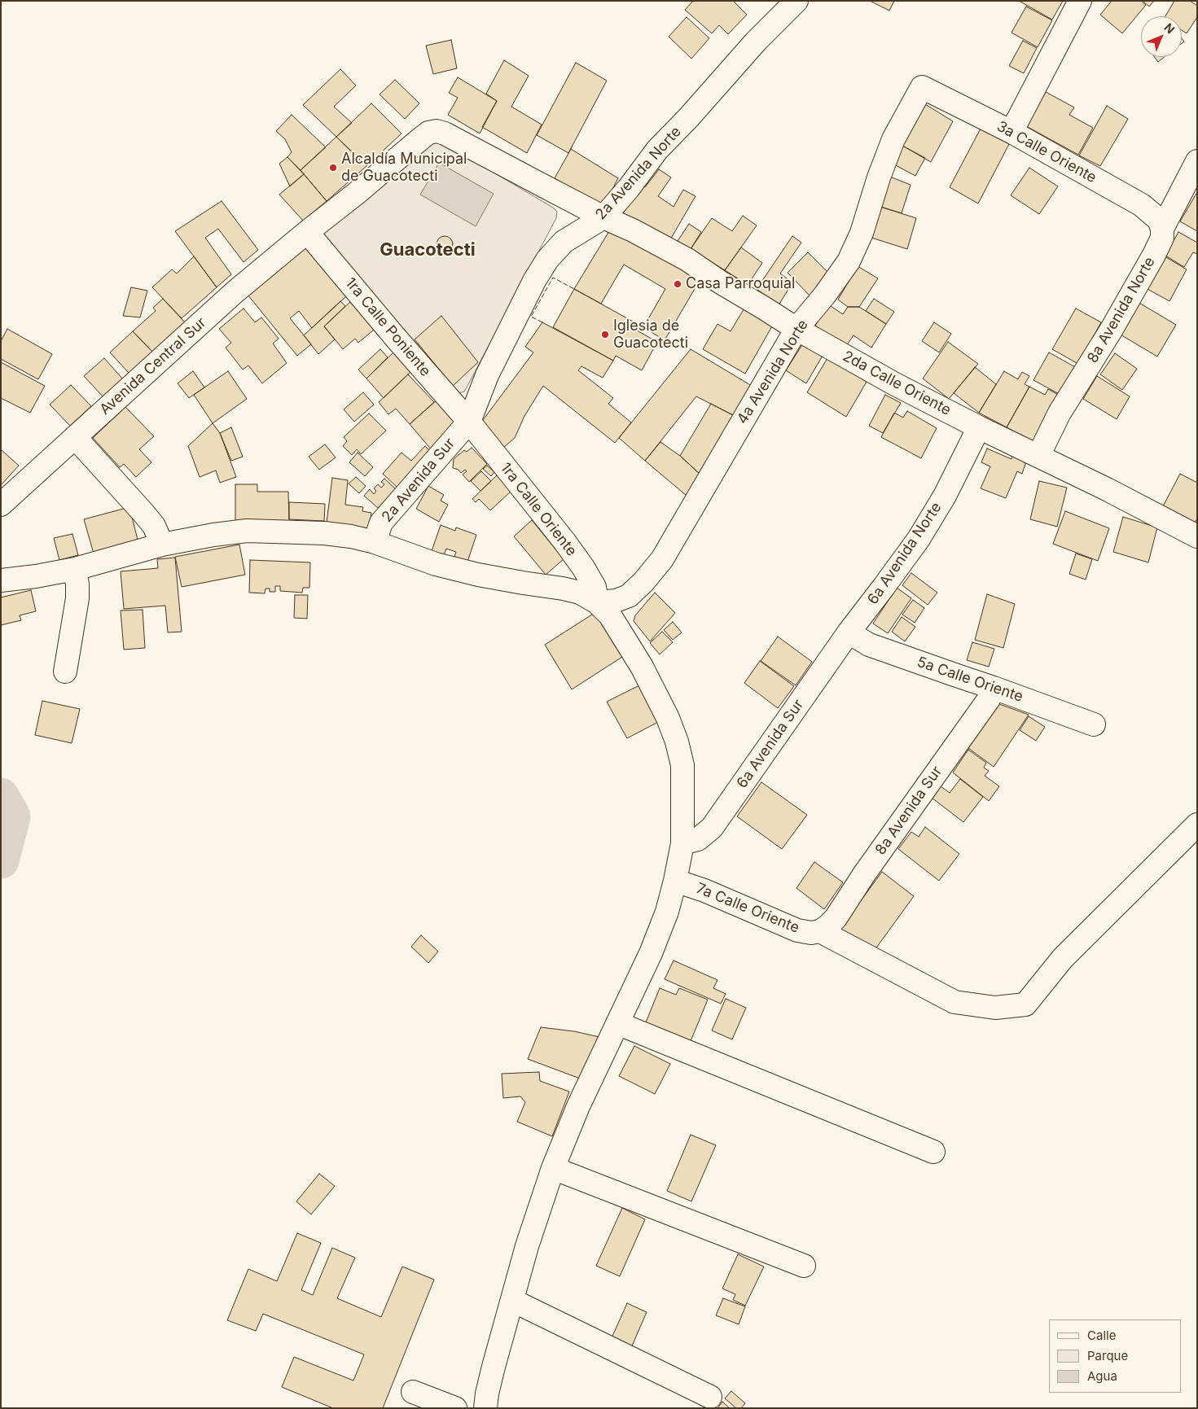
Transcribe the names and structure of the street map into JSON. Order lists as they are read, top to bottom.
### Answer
{
  "streets": {
    "street": [
      "3a Calle Oriente",
      "2a Avenida Norte",
      "8a Avenida Norte",
      "1ra Calle Poniente",
      "Avenida Central Sur",
      "4a Avenida Norte",
      "2da Calle Oriente",
      "2a Avenida Sur",
      "1ra Calle Oriente",
      "6a Avenida Norte",
      "5a Calle Oriente",
      "6a Avenida Sur",
      "8a Avenida Sur",
      "7a Calle Oriente"
    ]
  },
  "crossings": [
    ["3a Calle Oriente", "8a Avenida Norte"],
    ["3a Calle Oriente", "4a Avenida Norte"],
    ["2a Avenida Norte", "1ra Calle Poniente"],
    ["2a Avenida Norte", "2da Calle Oriente"],
    ["2a Avenida Norte", "2a Avenida Sur"],
    ["2a Avenida Norte", "1ra Calle Oriente"],
    ["8a Avenida Norte", "2da Calle Oriente"],
    ["1ra Calle Poniente", "Avenida Central Sur"],
    ["1ra Calle Poniente", "2a Avenida Sur"],
    ["1ra Calle Poniente", "1ra Calle Oriente"],
    ["Avenida Central Sur", "2da Calle Oriente"],
    ["4a Avenida Norte", "2da Calle Oriente"],
    ["4a Avenida Norte", "1ra Calle Oriente"],
    ["2da Calle Oriente", "6a Avenida Norte"],
    ["2a Avenida Sur", "1ra Calle Oriente"],
    ["6a Avenida Norte", "5a Calle Oriente"],
    ["6a Avenida Norte", "6a Avenida Sur"],
    ["5a Calle Oriente", "6a Avenida Sur"],
    ["5a Calle Oriente", "8a Avenida Sur"],
    ["8a Avenida Sur", "7a Calle Oriente"]
  ],
  "districts": ["Guacotecti"],
  "places": ["Alcaldía Municipal de Guacotecti", "Casa Parroquial", "Iglesia de Guacotecti"],
  "legend": ["Calle", "Parque", "Agua"],
  "north": "top right"
}
